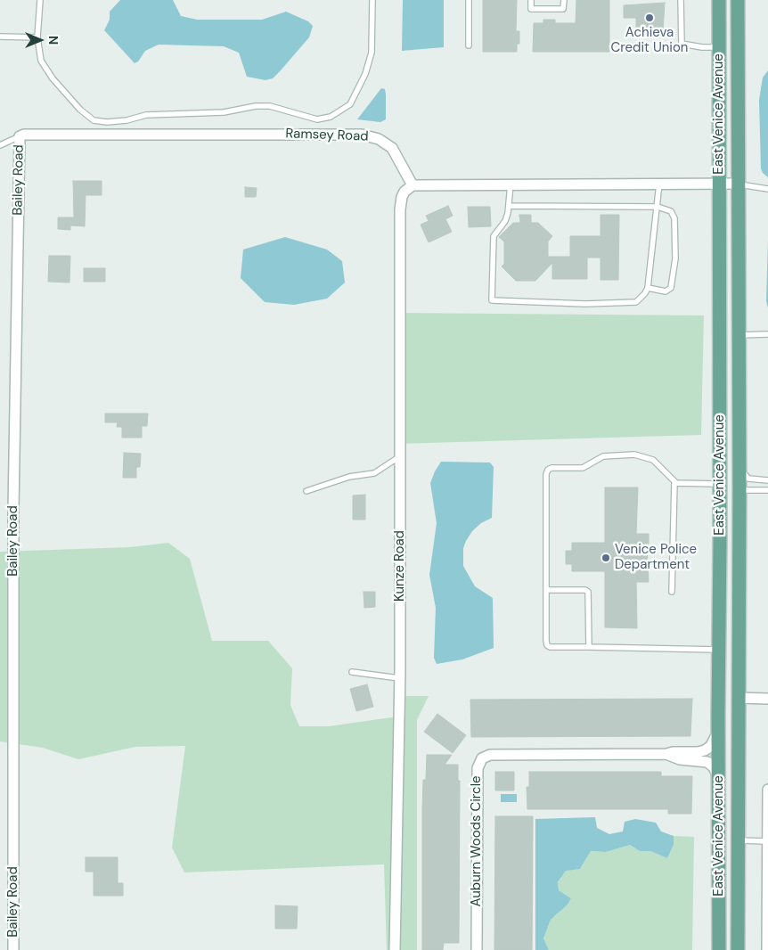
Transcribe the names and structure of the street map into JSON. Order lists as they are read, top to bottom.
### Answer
{
  "streets": {
    "main road": ["East Venice Avenue"],
    "street": [
      "Ramsey Road",
      "Bailey Road",
      "Kunze Road",
      "Auburn Woods Circle"
    ]
  },
  "crossings": [
    ["East Venice Avenue", "Auburn Woods Circle"],
    ["Ramsey Road", "Bailey Road"],
    ["Ramsey Road", "Kunze Road"]
  ],
  "places": ["Achieva Credit Union", "Venice Police Department"],
  "north": "right"
}
